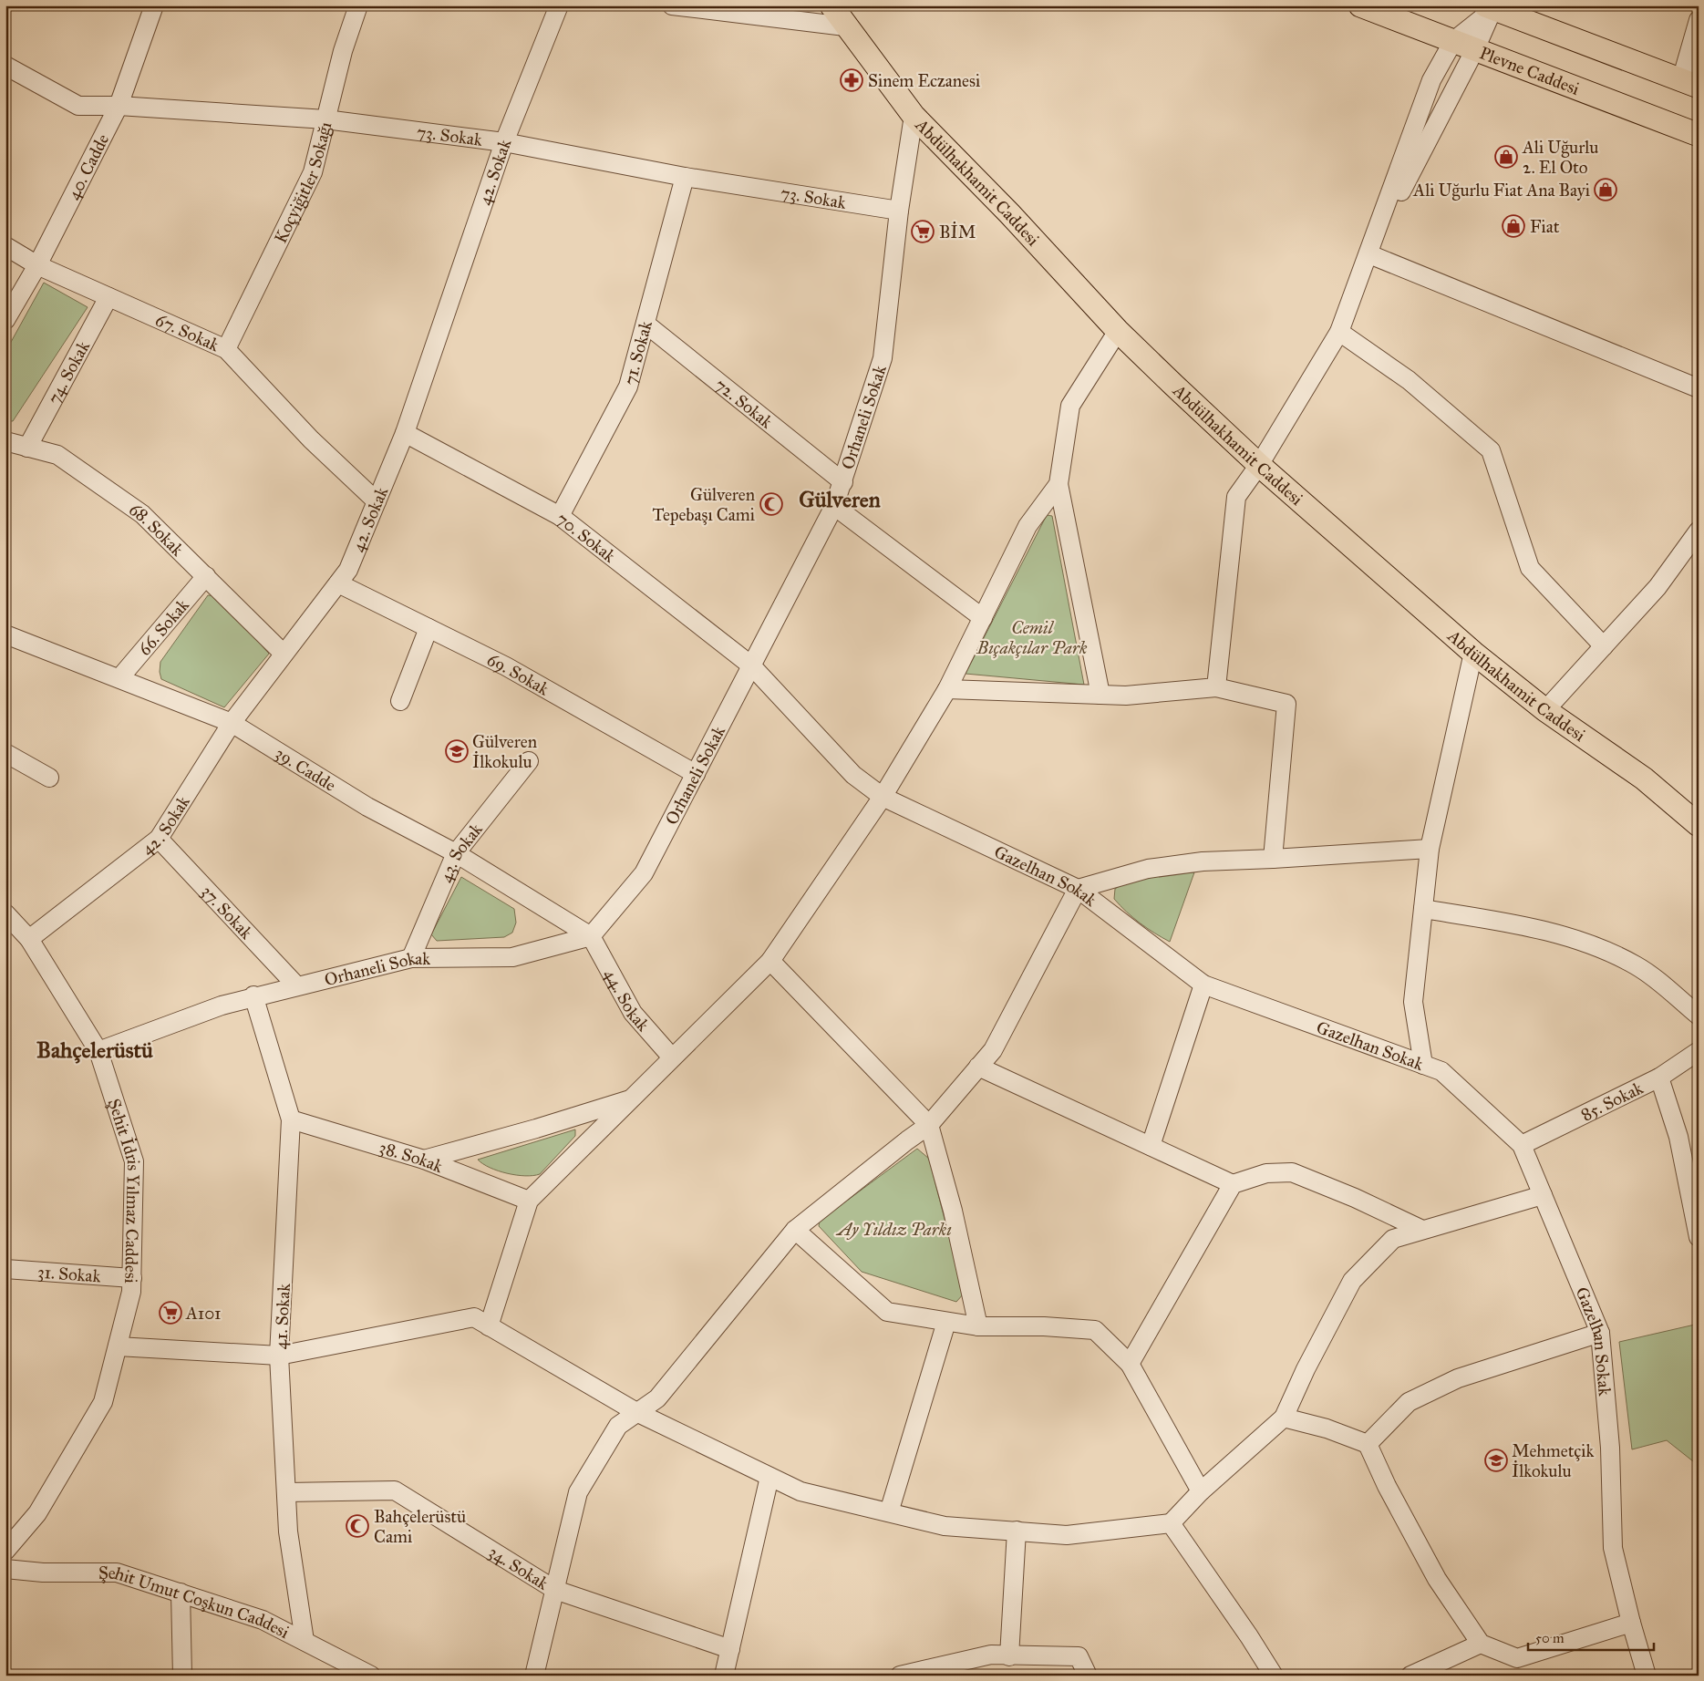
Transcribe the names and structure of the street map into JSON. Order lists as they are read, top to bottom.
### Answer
{
  "streets": {
    "main road": ["Plevne Caddesi", "Abdülhakhamit Caddesi"],
    "street": [
      "73. Sokak",
      "40. Cadde",
      "42. Sokak",
      "Koçyiğitler Sokağı",
      "67. Sokak",
      "71. Sokak",
      "74. Sokak",
      "72. Sokak",
      "Orhaneli Sokak",
      "68. Sokak",
      "70. Sokak",
      "66. Sokak",
      "69. Sokak",
      "39. Cadde",
      "43. Sokak",
      "Gazelhan Sokak",
      "37. Sokak",
      "44. Sokak",
      "85. Sokak",
      "38. Sokak",
      "Şehit İdris Yılmaz Caddesi",
      "31. Sokak",
      "41. Sokak",
      "34. Sokak",
      "Şehit Umut Coşkun Caddesi"
    ]
  },
  "crossings": [
    ["73. Sokak", "40. Cadde"],
    ["73. Sokak", "42. Sokak"],
    ["73. Sokak", "Koçyiğitler Sokağı"],
    ["73. Sokak", "71. Sokak"],
    ["73. Sokak", "Orhaneli Sokak"],
    ["40. Cadde", "67. Sokak"],
    ["42. Sokak", "67. Sokak"],
    ["42. Sokak", "68. Sokak"],
    ["42. Sokak", "70. Sokak"],
    ["42. Sokak", "69. Sokak"],
    ["42. Sokak", "39. Cadde"],
    ["42. Sokak", "37. Sokak"],
    ["42. Sokak", "Şehit İdris Yılmaz Caddesi"],
    ["Koçyiğitler Sokağı", "67. Sokak"],
    ["Abdülhakhamit Caddesi", "Orhaneli Sokak"],
    ["67. Sokak", "74. Sokak"],
    ["71. Sokak", "72. Sokak"],
    ["71. Sokak", "70. Sokak"],
    ["74. Sokak", "68. Sokak"],
    ["72. Sokak", "Orhaneli Sokak"],
    ["Orhaneli Sokak", "70. Sokak"],
    ["Orhaneli Sokak", "69. Sokak"],
    ["Orhaneli Sokak", "39. Cadde"],
    ["Orhaneli Sokak", "43. Sokak"],
    ["Orhaneli Sokak", "Gazelhan Sokak"],
    ["Orhaneli Sokak", "37. Sokak"],
    ["Orhaneli Sokak", "44. Sokak"],
    ["Orhaneli Sokak", "Şehit İdris Yılmaz Caddesi"],
    ["Orhaneli Sokak", "41. Sokak"],
    ["68. Sokak", "66. Sokak"],
    ["70. Sokak", "Gazelhan Sokak"],
    ["66. Sokak", "39. Cadde"],
    ["39. Cadde", "43. Sokak"],
    ["39. Cadde", "44. Sokak"],
    ["Gazelhan Sokak", "85. Sokak"],
    ["38. Sokak", "41. Sokak"],
    ["Şehit İdris Yılmaz Caddesi", "31. Sokak"],
    ["41. Sokak", "34. Sokak"],
    ["41. Sokak", "Şehit Umut Coşkun Caddesi"]
  ],
  "districts": ["Gülveren", "Bahçelerüstü"],
  "parks": ["Cemil Bıçakçılar Park", "Ay Yıldız Parkı"],
  "places": {
    "pharmacy": ["Sinem Eczanesi"],
    "shop": ["Ali Uğurlu 2. El Oto", "Ali Uğurlu Fiat Ana Bayi", "Fiat"],
    "supermarket": ["BİM", "A101"],
    "mosque": ["Gülveren Tepebaşı Cami", "Bahçelerüstü Cami"],
    "school or university": ["Gülveren İlkokulu", "Mehmetçik İlkokulu"]
  },
  "scale_bar": "50 m"
}
